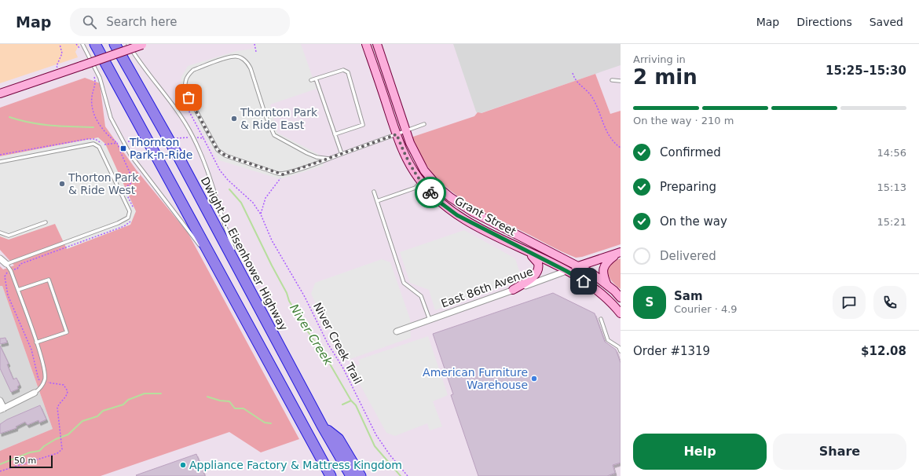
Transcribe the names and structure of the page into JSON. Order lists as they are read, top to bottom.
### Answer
{
  "streets": {
    "highway": ["Dwight D. Eisenhower Highway"],
    "street": ["Grant Street", "East 86th Avenue"],
    "path": ["Niver Creek Trail"]
  },
  "crossings": [
    ["Grant Street", "East 86th Avenue"]
  ],
  "water": ["Niver Creek"],
  "places": {
    "other": [
      "Thornton Park & Ride East",
      "Thorton Park & Ride West",
      "American Furniture Warehouse",
      "Appliance Factory & Mattress Kingdom"
    ],
    "transit": ["Thornton Park-n-Ride"]
  },
  "scale_bar": "50 m",
  "page": {
    "header": "Map",
    "search": "Search here",
    "nav": ["Map", "Directions", "Saved"],
    "heading": ["2 min", "Arriving in", "15:25–15:30"],
    "panel": [
      "Sam",
      "Courier · 4.9",
      "Order #1319",
      "$12.08"
    ],
    "bar": "On the way · 210 m",
    "list": [
      ["Confirmed", "14:56"],
      ["Preparing", "15:13"],
      ["On the way", "15:21"],
      "Delivered"
    ],
    "round": "S",
    "buttons": ["Help", "Share"],
    "scale": "50 m"
  }
}
